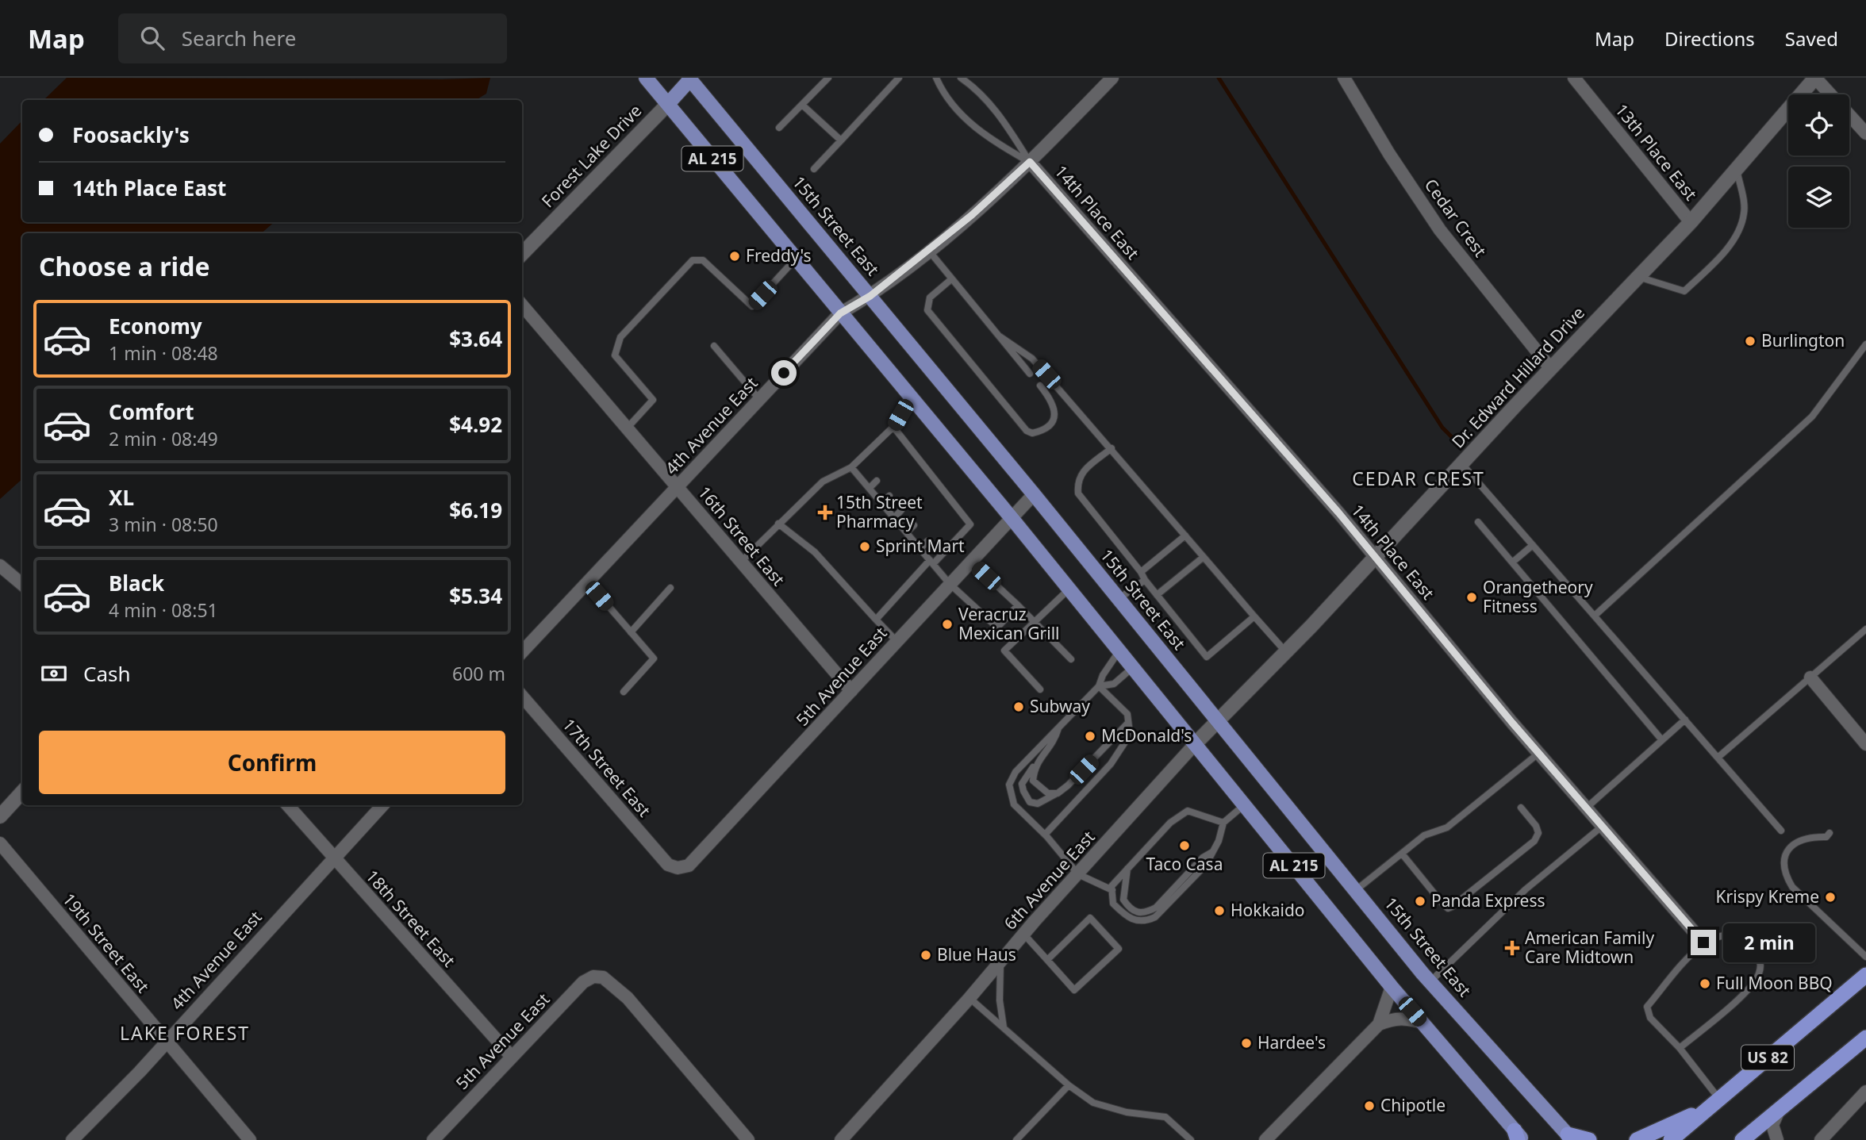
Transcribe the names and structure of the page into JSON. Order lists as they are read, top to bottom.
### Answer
{
  "streets": {
    "highway": ["US 82"],
    "main road": ["AL 215", "15th Street East"],
    "street": [
      "13th Place East",
      "Forest Lake Drive",
      "14th Place East",
      "Cedar Crest",
      "Dr. Edward Hillard Drive",
      "4th Avenue East",
      "16th Street East",
      "5th Avenue East",
      "17th Street East",
      "6th Avenue East",
      "18th Street East",
      "19th Street East"
    ]
  },
  "crossings": [
    ["13th Place East", "Dr. Edward Hillard Drive"],
    ["Forest Lake Drive", "AL 215"],
    ["AL 215", "Dr. Edward Hillard Drive"],
    ["AL 215", "4th Avenue East"],
    ["AL 215", "5th Avenue East"],
    ["AL 215", "6th Avenue East"],
    ["14th Place East", "Dr. Edward Hillard Drive"],
    ["14th Place East", "4th Avenue East"],
    ["Cedar Crest", "Dr. Edward Hillard Drive"],
    ["15th Street East", "Dr. Edward Hillard Drive"],
    ["15th Street East", "4th Avenue East"],
    ["15th Street East", "5th Avenue East"],
    ["Dr. Edward Hillard Drive", "6th Avenue East"],
    ["4th Avenue East", "16th Street East"],
    ["4th Avenue East", "18th Street East"],
    ["4th Avenue East", "19th Street East"],
    ["16th Street East", "5th Avenue East"],
    ["5th Avenue East", "17th Street East"],
    ["5th Avenue East", "18th Street East"]
  ],
  "districts": ["CEDAR CREST", "LAKE FOREST"],
  "places": {
    "other": [
      "Freddy's",
      "Burlington",
      "Sprint Mart",
      "Orangetheory Fitness",
      "Veracruz Mexican Grill",
      "Subway",
      "McDonald's",
      "Taco Casa",
      "Krispy Kreme",
      "Panda Express",
      "Hokkaido",
      "Blue Haus",
      "Full Moon BBQ",
      "Hardee's",
      "Chipotle"
    ],
    "health": ["15th Street Pharmacy", "American Family Care Midtown"]
  },
  "page": {
    "header": "Map",
    "search": "Search here",
    "nav": ["Map", "Directions", "Saved"],
    "banner": ["Foosackly's", "14th Place East"],
    "heading": "Choose a ride",
    "list": [
      {
        "name": "Economy",
        "note": "1 min · 08:48",
        "value": "$3.64"
      },
      {
        "name": "Comfort",
        "note": "2 min · 08:49",
        "value": "$4.92"
      },
      {
        "name": "XL",
        "note": "3 min · 08:50",
        "value": "$6.19"
      },
      {
        "name": "Black",
        "note": "4 min · 08:51",
        "value": "$5.34"
      }
    ],
    "pay": ["Cash", "600 m"],
    "buttons": "Confirm",
    "bubble": "2 min"
  }
}
